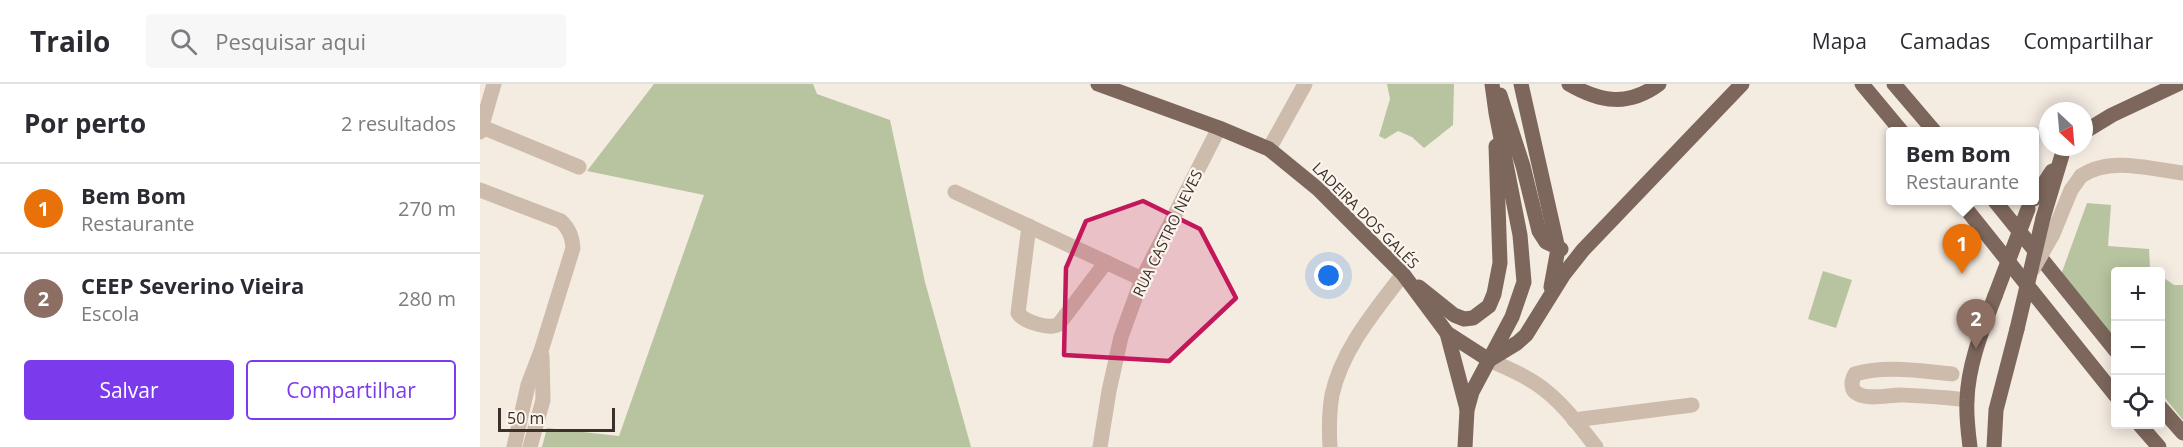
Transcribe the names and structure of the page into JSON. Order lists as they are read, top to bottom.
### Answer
{
  "streets": {
    "main road": ["LADEIRA DOS GALÉS"],
    "street": ["RUA CASTRO NEVES"]
  },
  "crossings": [
    ["LADEIRA DOS GALÉS", "RUA CASTRO NEVES"]
  ],
  "scale_bar": "50 m",
  "north": "bottom right",
  "page": {
    "header": "Trailo",
    "search": "Pesquisar aqui",
    "nav": ["Mapa", "Camadas", "Compartilhar"],
    "heading": ["Por perto", "2 resultados"],
    "popup": ["Bem Bom", "Restaurante"],
    "list": [
      {
        "mark": "1",
        "name": "Bem Bom",
        "note": "Restaurante",
        "value": "270 m"
      },
      {
        "mark": "2",
        "name": "CEEP Severino Vieira",
        "note": "Escola",
        "value": "280 m"
      }
    ],
    "pins": ["1", "2"],
    "map_buttons": ["+", "−"],
    "buttons": ["Salvar", "Compartilhar"],
    "scale": "50 m"
  }
}
